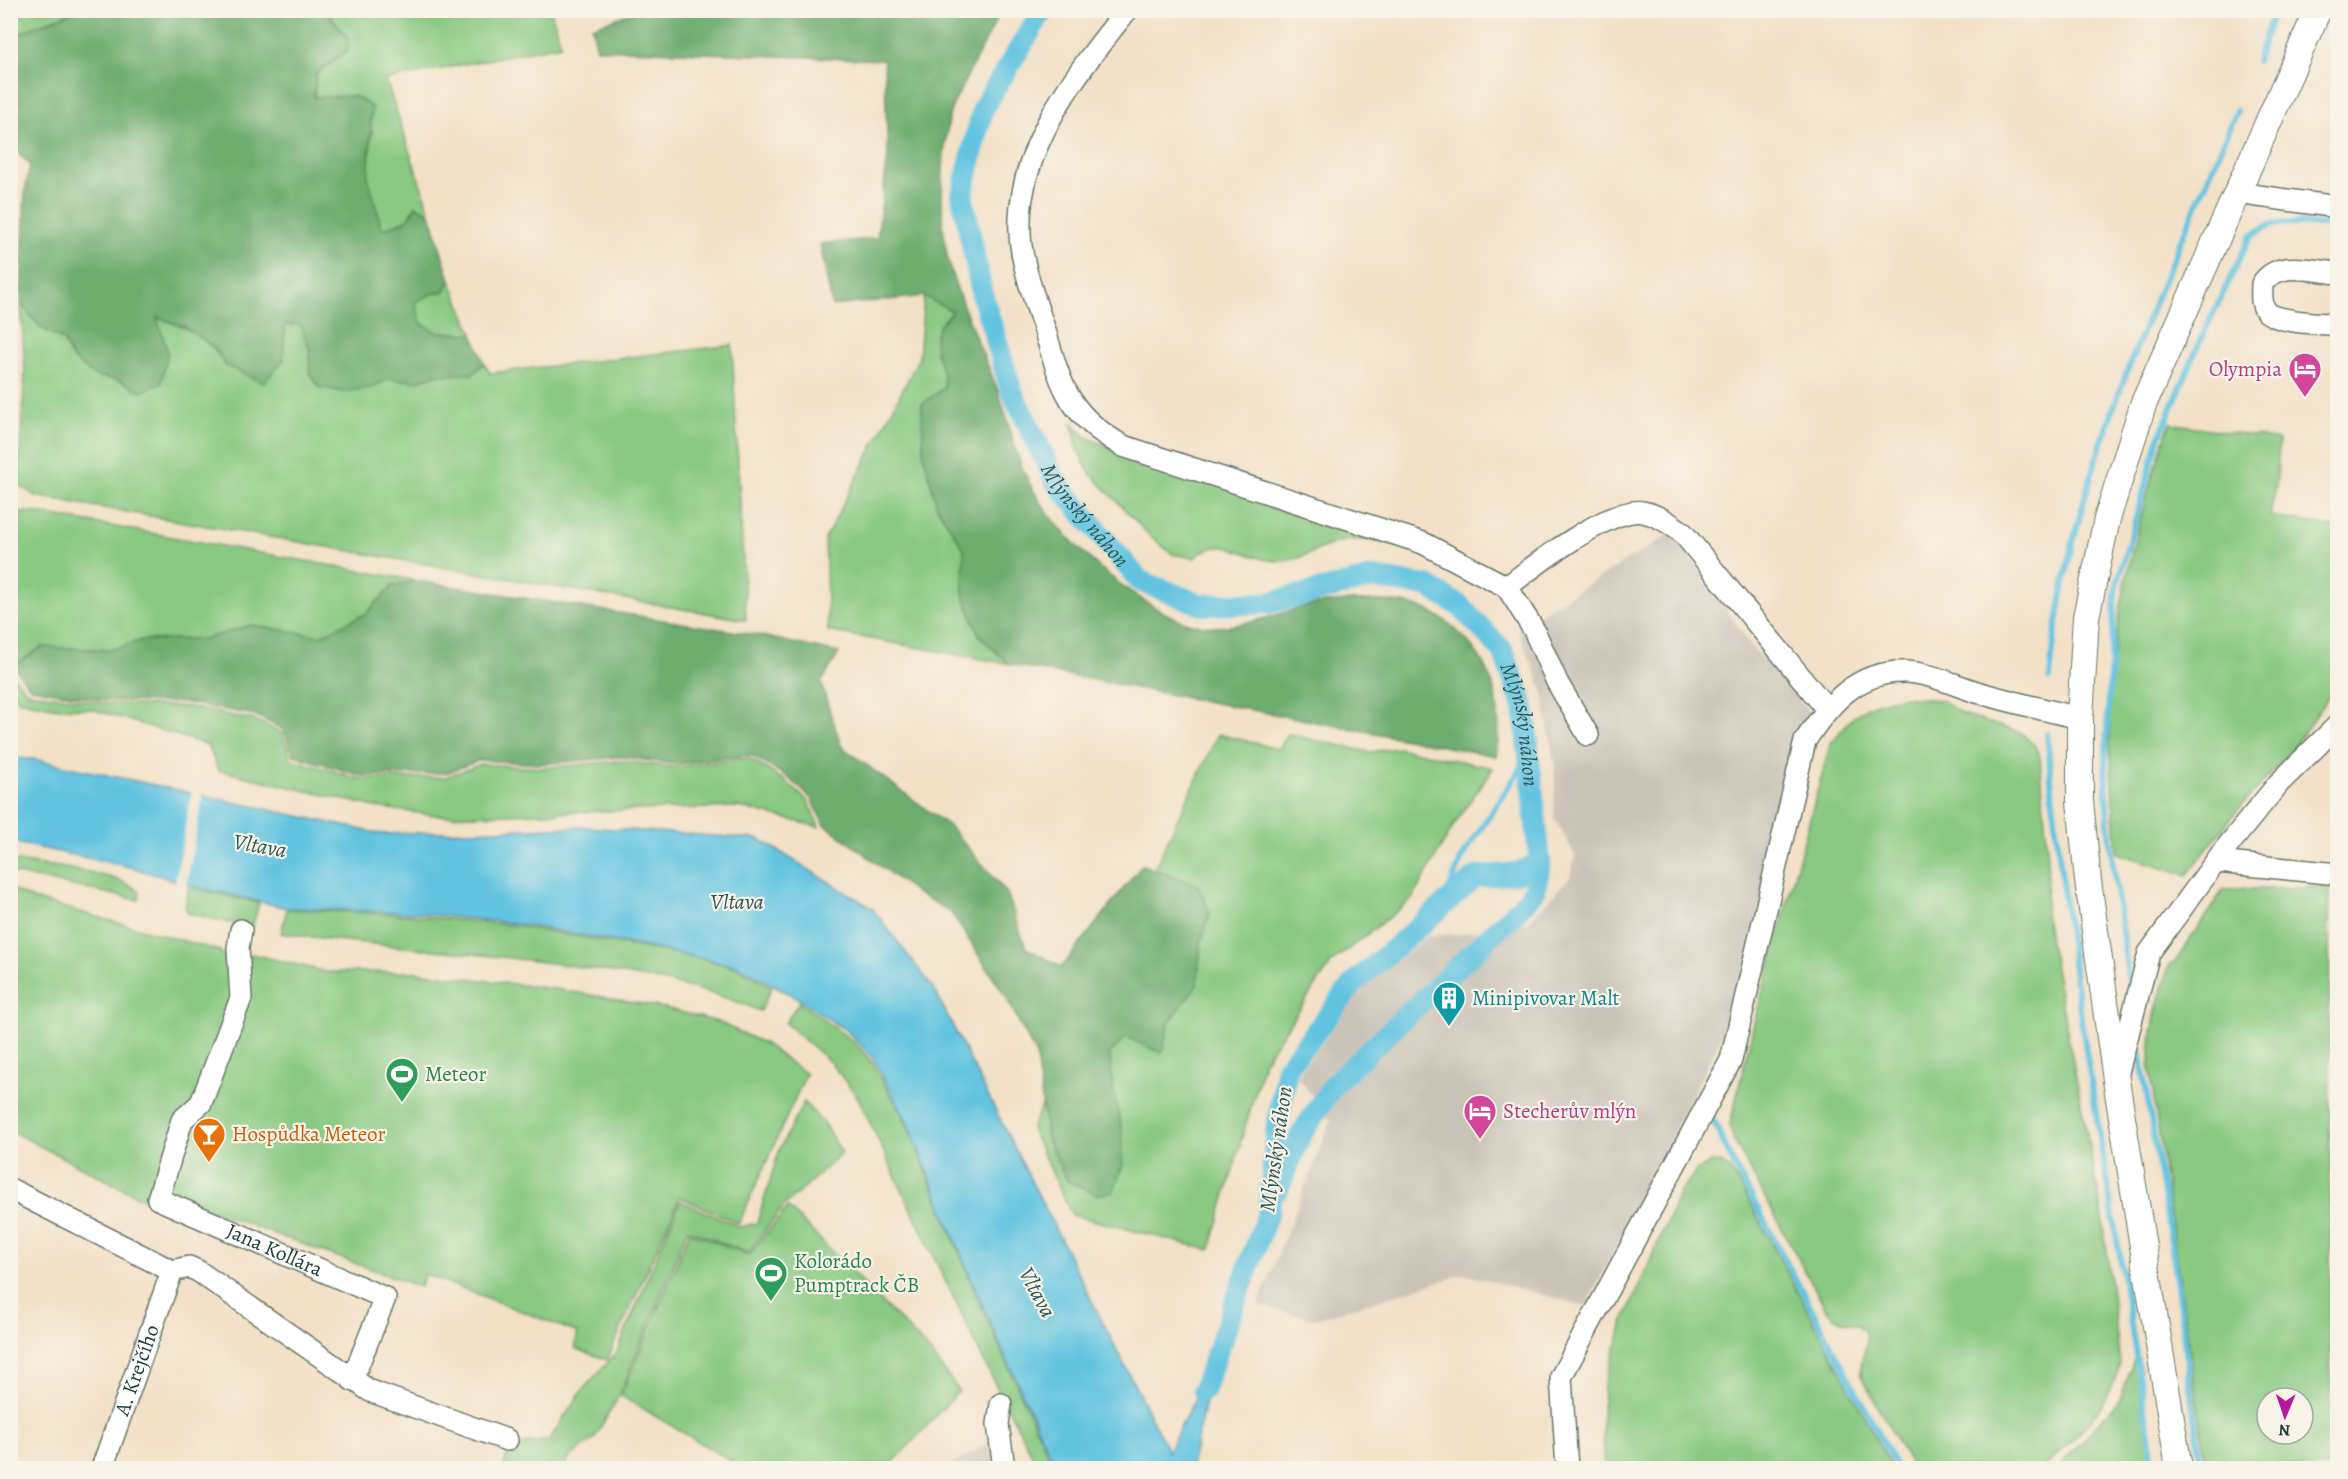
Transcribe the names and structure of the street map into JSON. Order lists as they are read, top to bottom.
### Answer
{
  "streets": {
    "street": ["Jana Kollára", "A. Krejčího"]
  },
  "water": ["Mlýnský náhon", "Vltava"],
  "places": {
    "hotel": ["Olympia", "Stecherův mlýn"],
    "building": ["Minipivovar Malt"],
    "sports": ["Meteor", "Kolorádo Pumptrack ČB"],
    "bar": ["Hospůdka Meteor"]
  },
  "north": "bottom"
}
